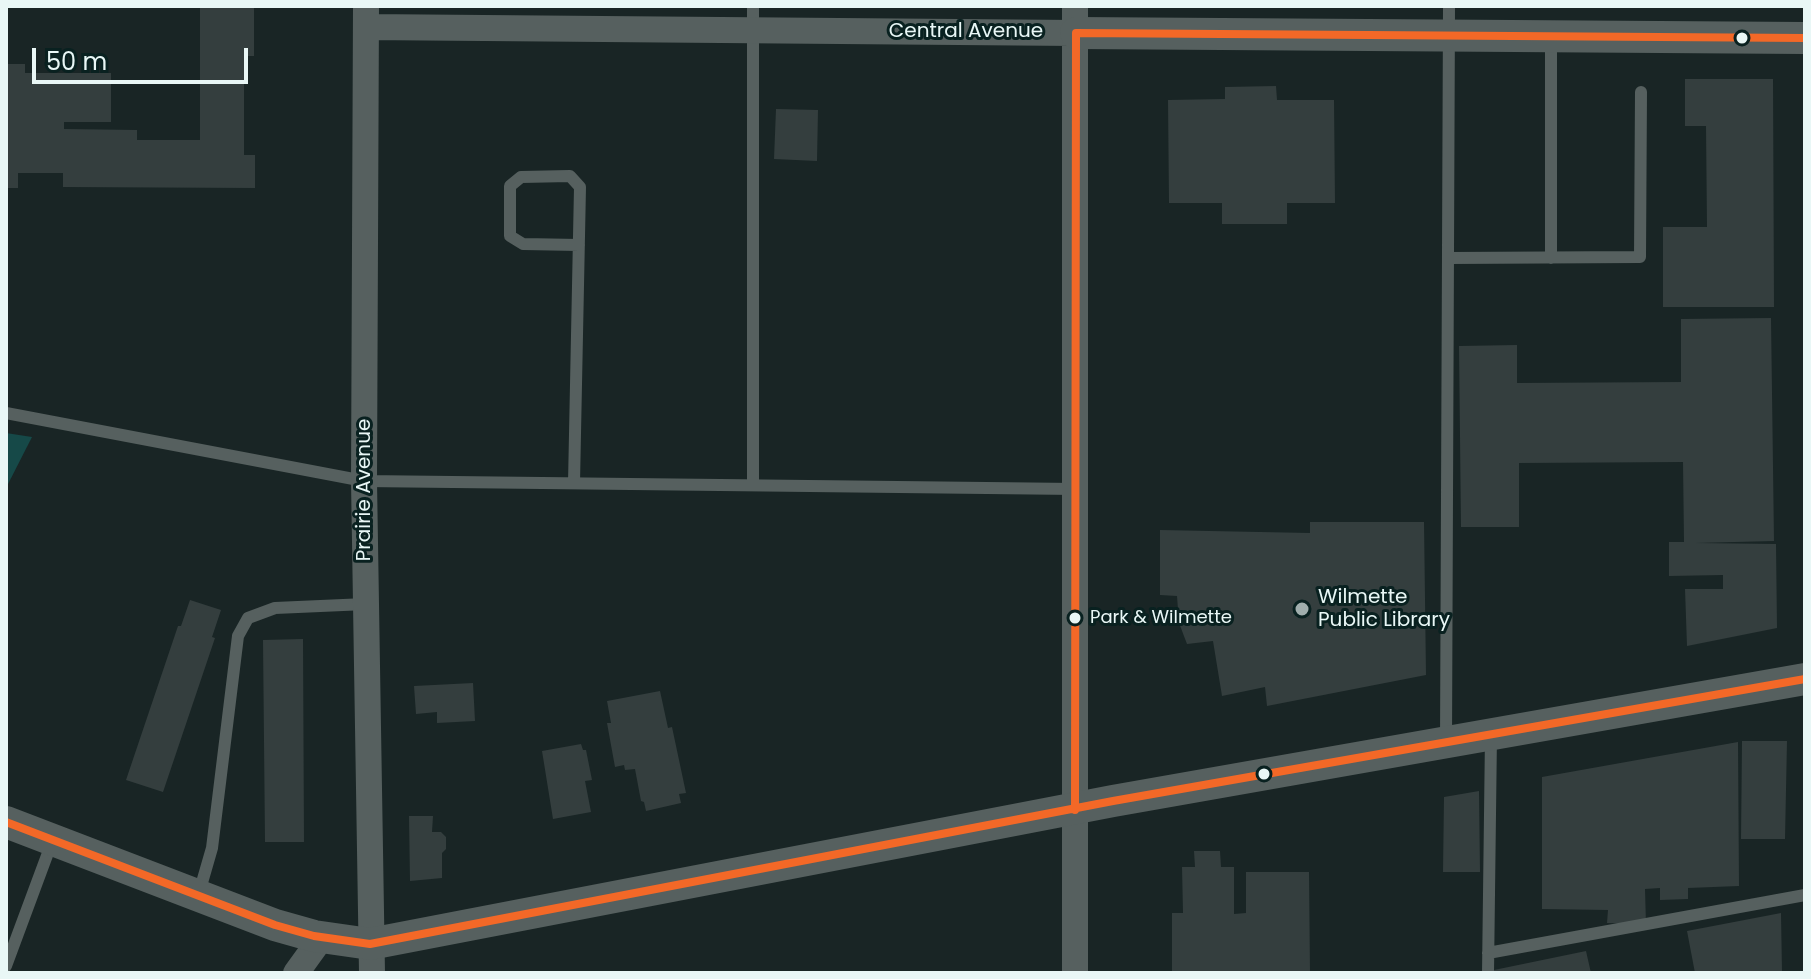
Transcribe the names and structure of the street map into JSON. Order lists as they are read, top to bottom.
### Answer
{
  "streets": {
    "street": ["Central Avenue", "Prairie Avenue"]
  },
  "crossings": [
    ["Central Avenue", "Prairie Avenue"]
  ],
  "places": ["Wilmette Public Library", "Park & Wilmette"],
  "scale_bar": "50 m"
}
